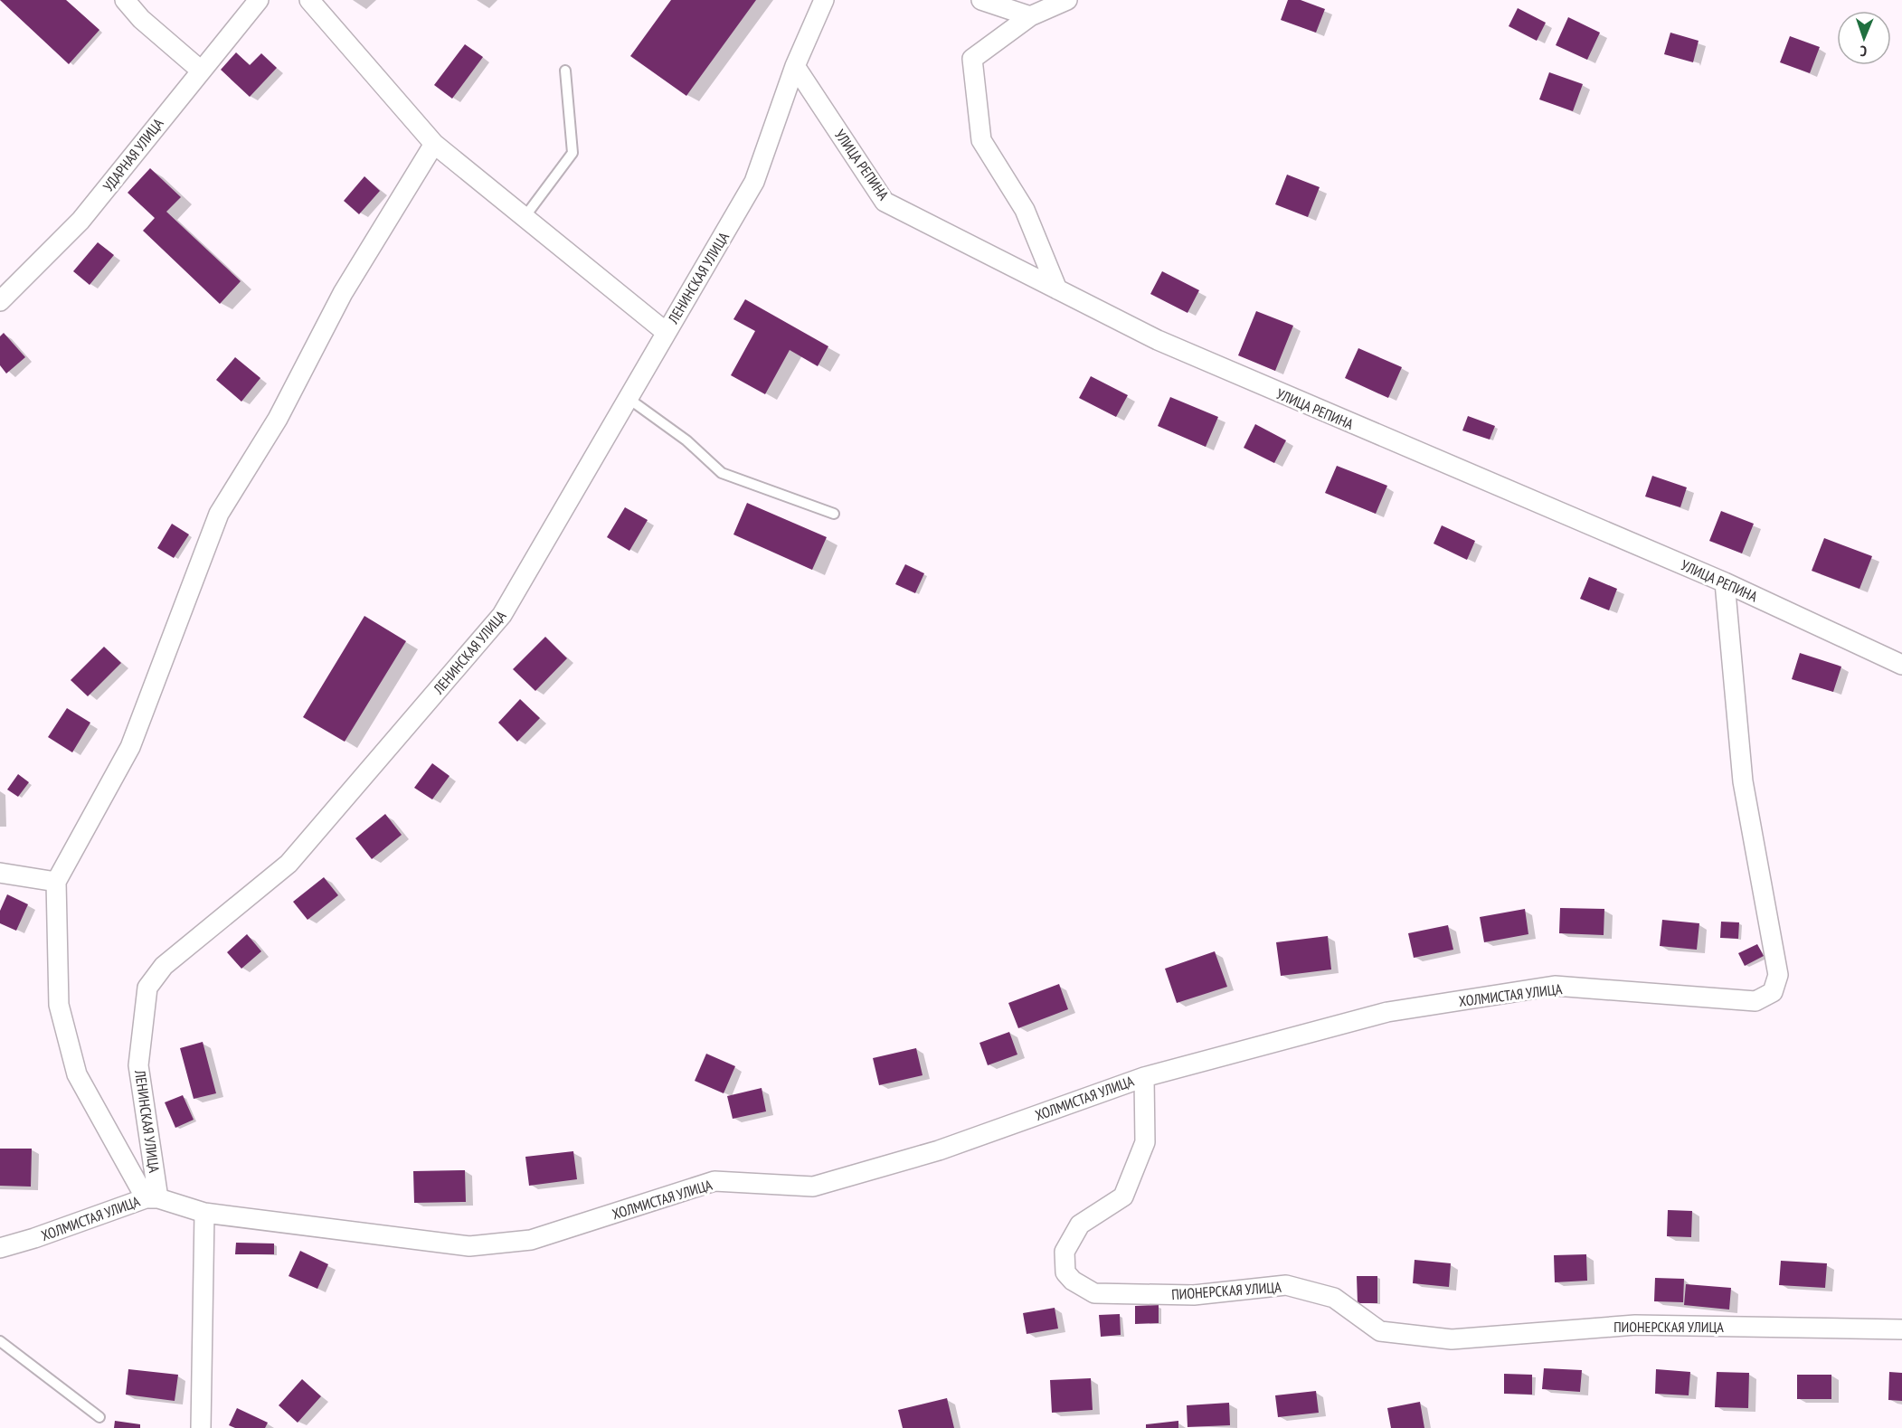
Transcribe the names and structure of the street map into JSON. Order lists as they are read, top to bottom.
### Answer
{
  "streets": {
    "street": [
      "УДАРНАЯ УЛИЦА",
      "УЛИЦА РЕПИНА",
      "ЛЕНИНСКАЯ УЛИЦА",
      "ХОЛМИСТАЯ УЛИЦА",
      "ПИОНЕРСКАЯ УЛИЦА"
    ]
  },
  "crossings": [
    ["УЛИЦА РЕПИНА", "ЛЕНИНСКАЯ УЛИЦА"],
    ["УЛИЦА РЕПИНА", "ХОЛМИСТАЯ УЛИЦА"],
    ["ЛЕНИНСКАЯ УЛИЦА", "ХОЛМИСТАЯ УЛИЦА"],
    ["ХОЛМИСТАЯ УЛИЦА", "ПИОНЕРСКАЯ УЛИЦА"]
  ],
  "north": "bottom"
}
